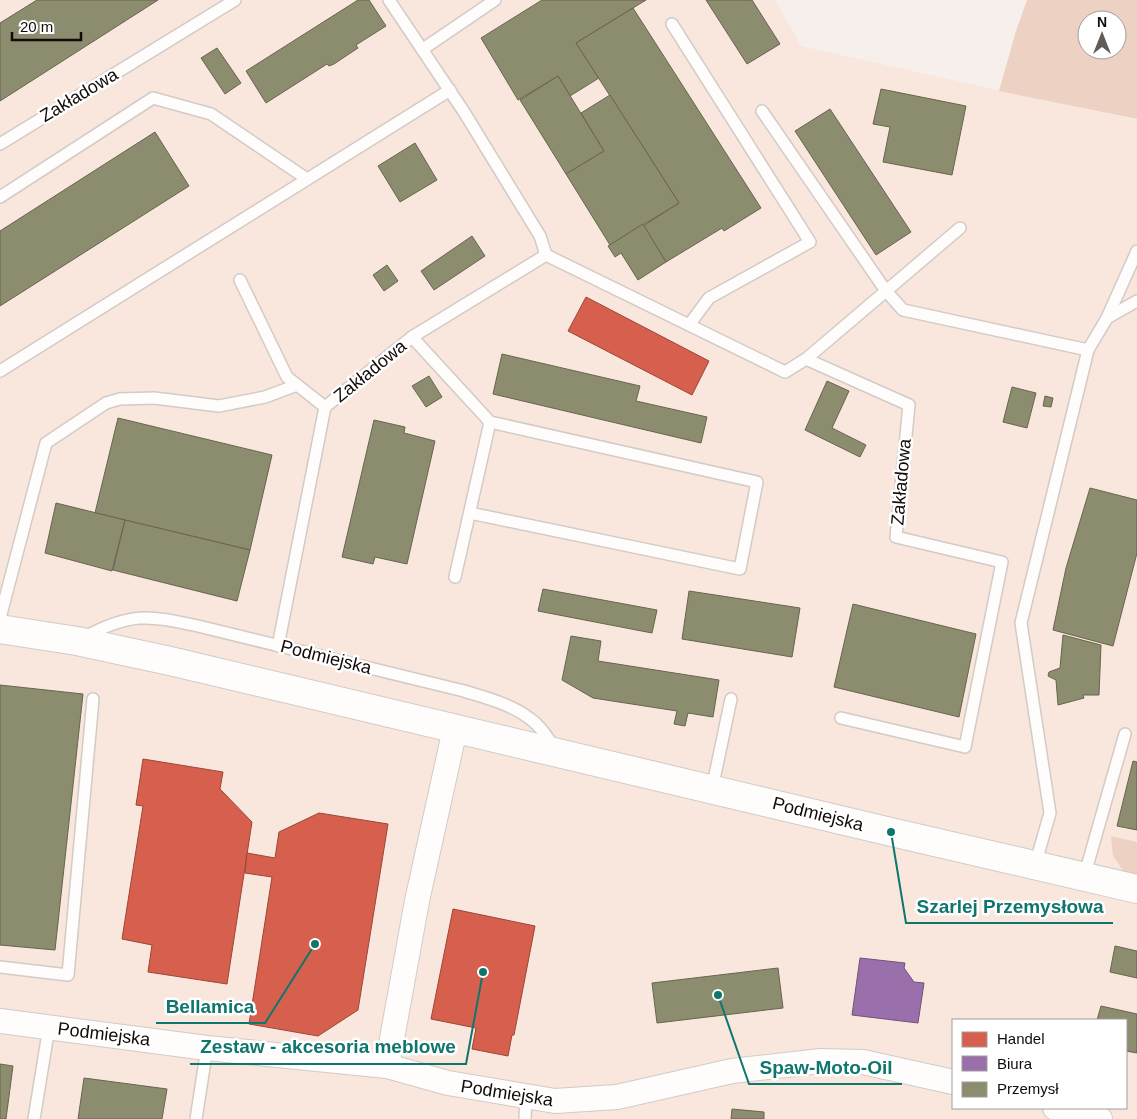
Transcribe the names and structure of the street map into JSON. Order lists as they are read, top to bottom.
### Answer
{
  "streets": {
    "main road": ["Podmiejska"],
    "lane": ["Zakładowa"]
  },
  "crossings": [
    ["Zakładowa", "Podmiejska"]
  ],
  "places": [
    "Szarlej Przemysłowa",
    "Bellamica",
    "Zestaw - akcesoria meblowe",
    "Spaw-Moto-Oil"
  ],
  "legend": ["Handel", "Biura", "Przemysł"],
  "scale_bar": "20 m",
  "north": "top"
}
